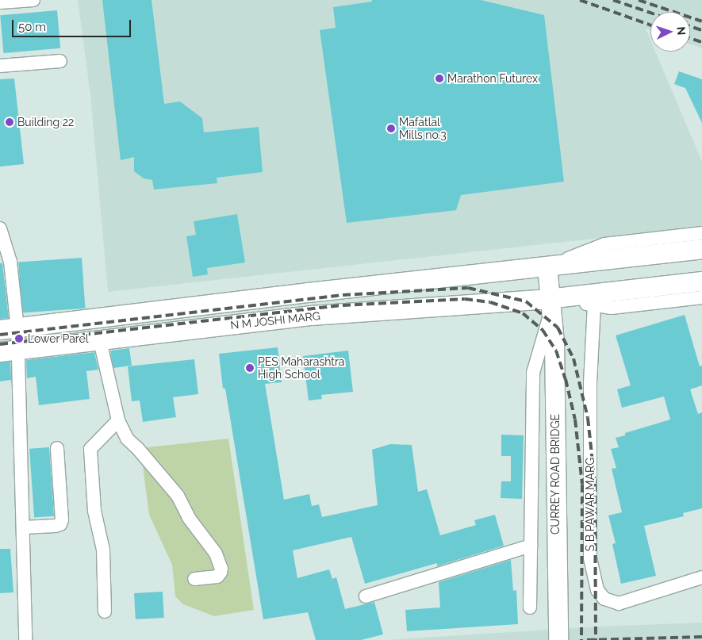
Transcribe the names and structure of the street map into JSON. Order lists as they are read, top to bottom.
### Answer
{
  "streets": {
    "main road": ["N M JOSHI MARG", "CURREY ROAD BRIDGE"],
    "street": ["S B PAWAR MARG"]
  },
  "crossings": [
    ["N M JOSHI MARG", "CURREY ROAD BRIDGE"]
  ],
  "places": [
    "Marathon Futurex",
    "Building 22",
    "Mafatlal Mills no.3",
    "Lower Parel",
    "PES Maharashtra High School"
  ],
  "scale_bar": "50 m",
  "north": "right"
}
